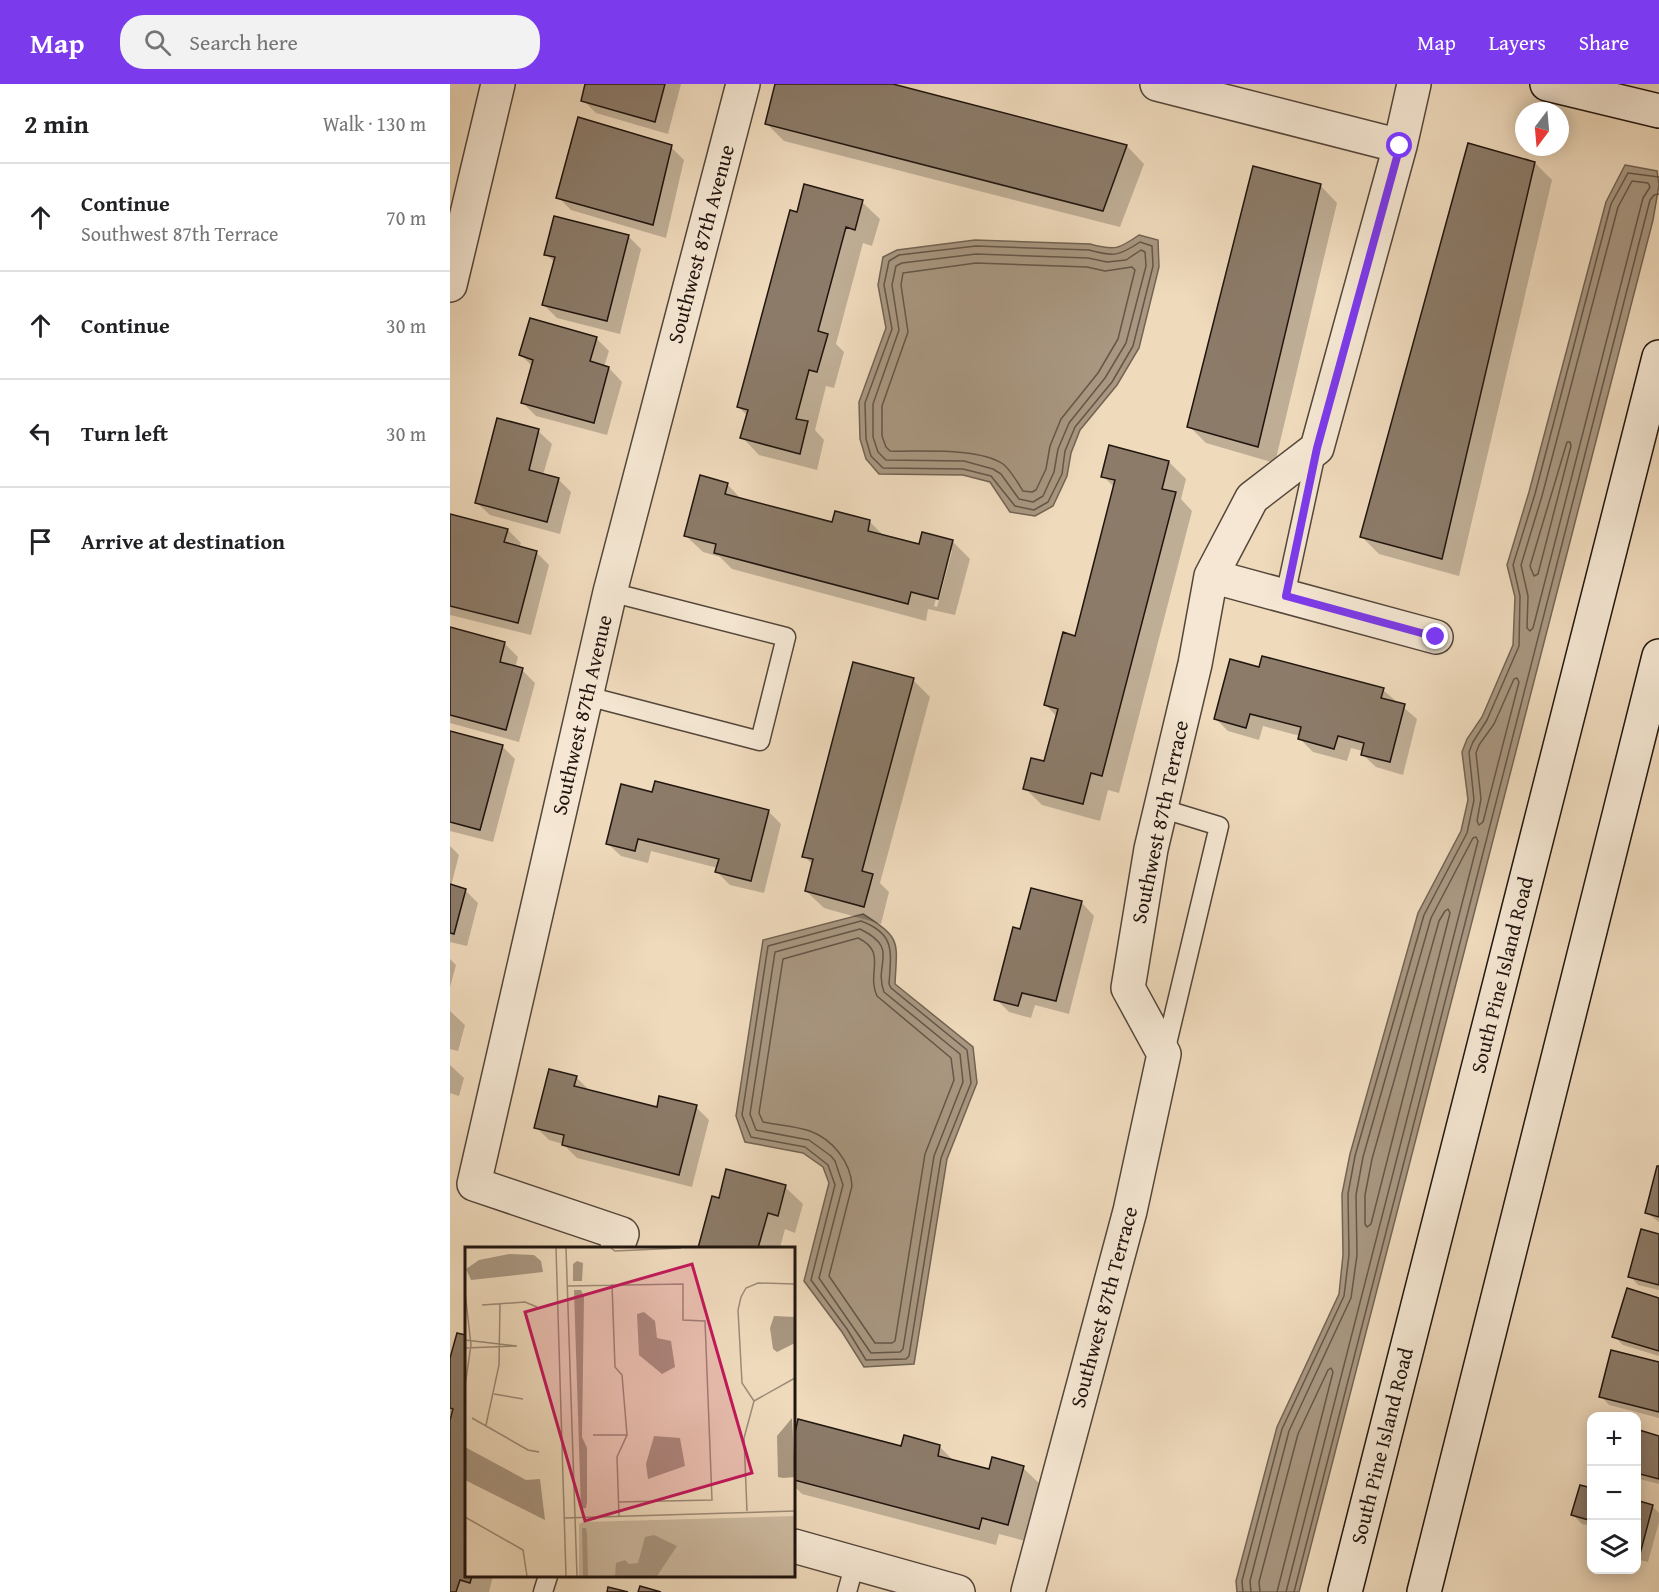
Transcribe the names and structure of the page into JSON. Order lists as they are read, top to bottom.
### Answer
{
  "streets": {
    "street": ["Southwest 87th Avenue", "Southwest 87th Terrace", "South Pine Island Road"]
  },
  "north": "bottom",
  "page": {
    "header": "Map",
    "search": "Search here",
    "nav": ["Map", "Layers", "Share"],
    "heading": ["2 min", "Walk · 130 m"],
    "list": [
      ["Continue", "Southwest 87th Terrace", "70 m"],
      ["Continue", "30 m"],
      ["Turn left", "30 m"],
      "Arrive at destination"
    ],
    "map_buttons": ["+", "−"]
  }
}
